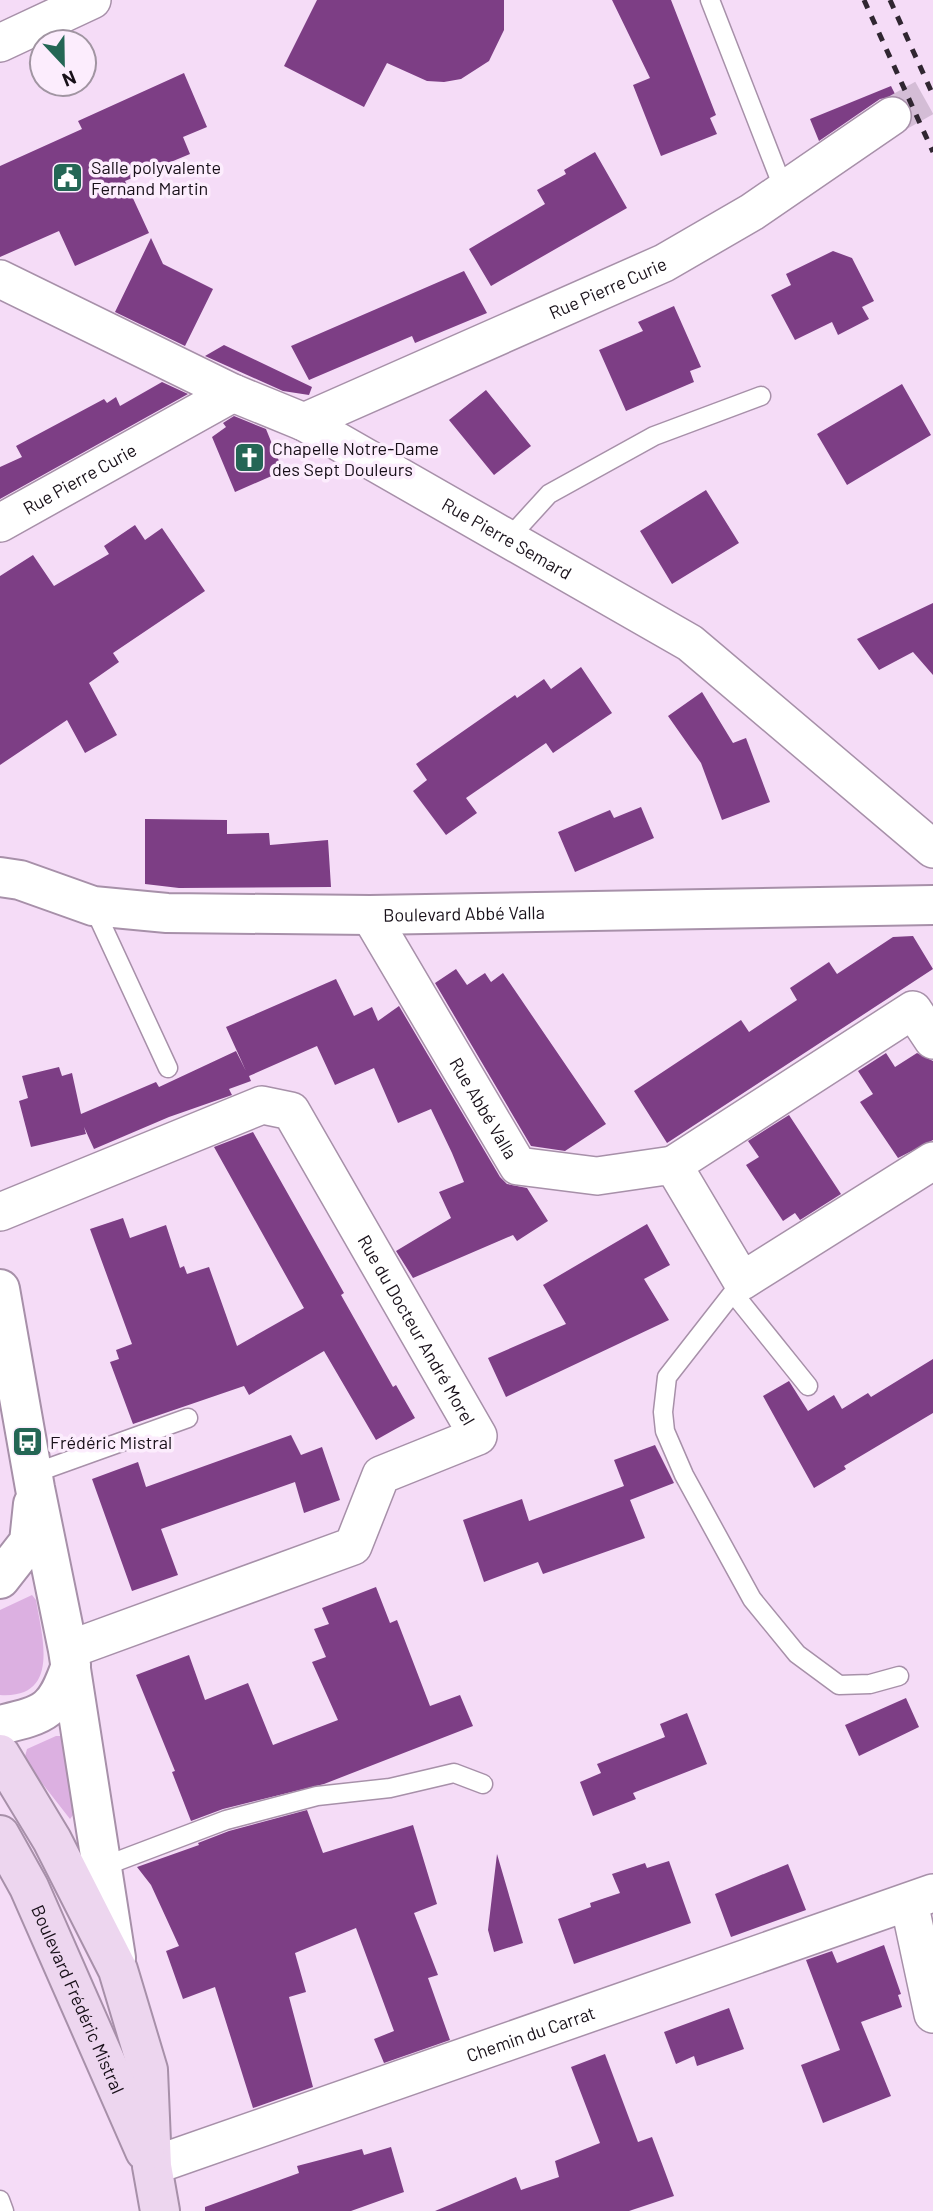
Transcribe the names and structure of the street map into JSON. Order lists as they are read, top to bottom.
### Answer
{
  "streets": {
    "main road": ["Boulevard Frédéric Mistral"],
    "street": [
      "Rue Pierre Curie",
      "Rue Pierre Semard",
      "Boulevard Abbé Valla",
      "Rue Abbé Valla",
      "Rue du Docteur André Morel",
      "Chemin du Carrat"
    ]
  },
  "crossings": [
    ["Rue Pierre Curie", "Rue Pierre Semard"],
    ["Boulevard Abbé Valla", "Rue Abbé Valla"],
    ["Rue du Docteur André Morel", "Boulevard Frédéric Mistral"],
    ["Boulevard Frédéric Mistral", "Chemin du Carrat"]
  ],
  "places": {
    "public building": ["Salle polyvalente Fernand Martin"],
    "church": ["Chapelle Notre-Dame des Sept Douleurs"],
    "bus stop": ["Frédéric Mistral"]
  },
  "north": "bottom"
}
